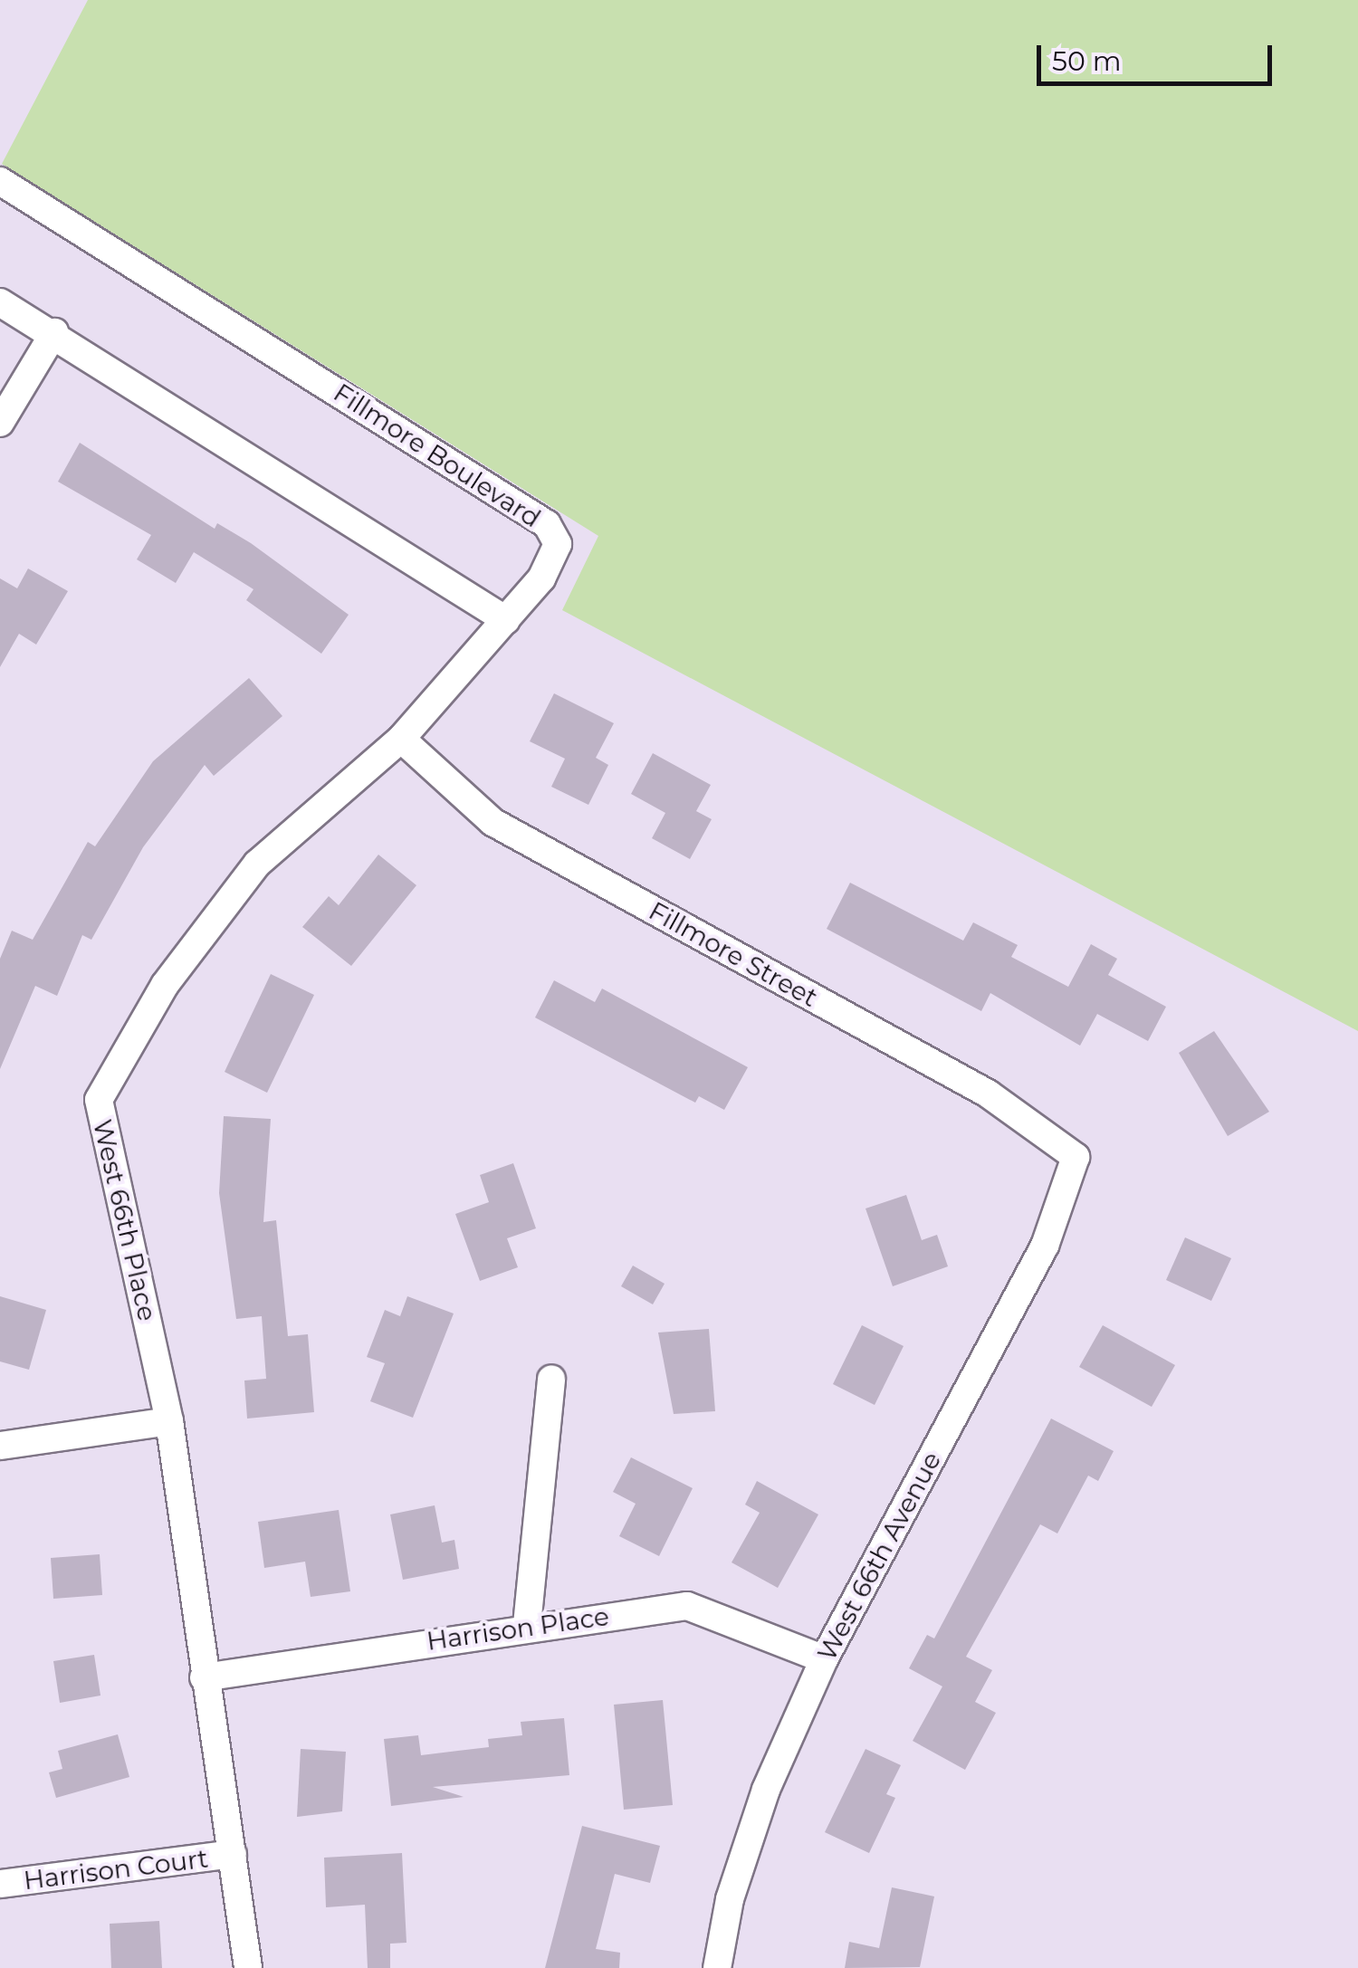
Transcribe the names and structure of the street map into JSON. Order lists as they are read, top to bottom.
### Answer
{
  "streets": {
    "street": [
      "Fillmore Boulevard",
      "Fillmore Street",
      "West 66th Place",
      "West 66th Avenue",
      "Harrison Place",
      "Harrison Court"
    ]
  },
  "crossings": [
    ["Fillmore Boulevard", "West 66th Place"],
    ["Fillmore Street", "West 66th Place"],
    ["Fillmore Street", "West 66th Avenue"],
    ["West 66th Place", "Harrison Place"],
    ["West 66th Place", "Harrison Court"],
    ["West 66th Avenue", "Harrison Place"]
  ],
  "scale_bar": "50 m"
}
